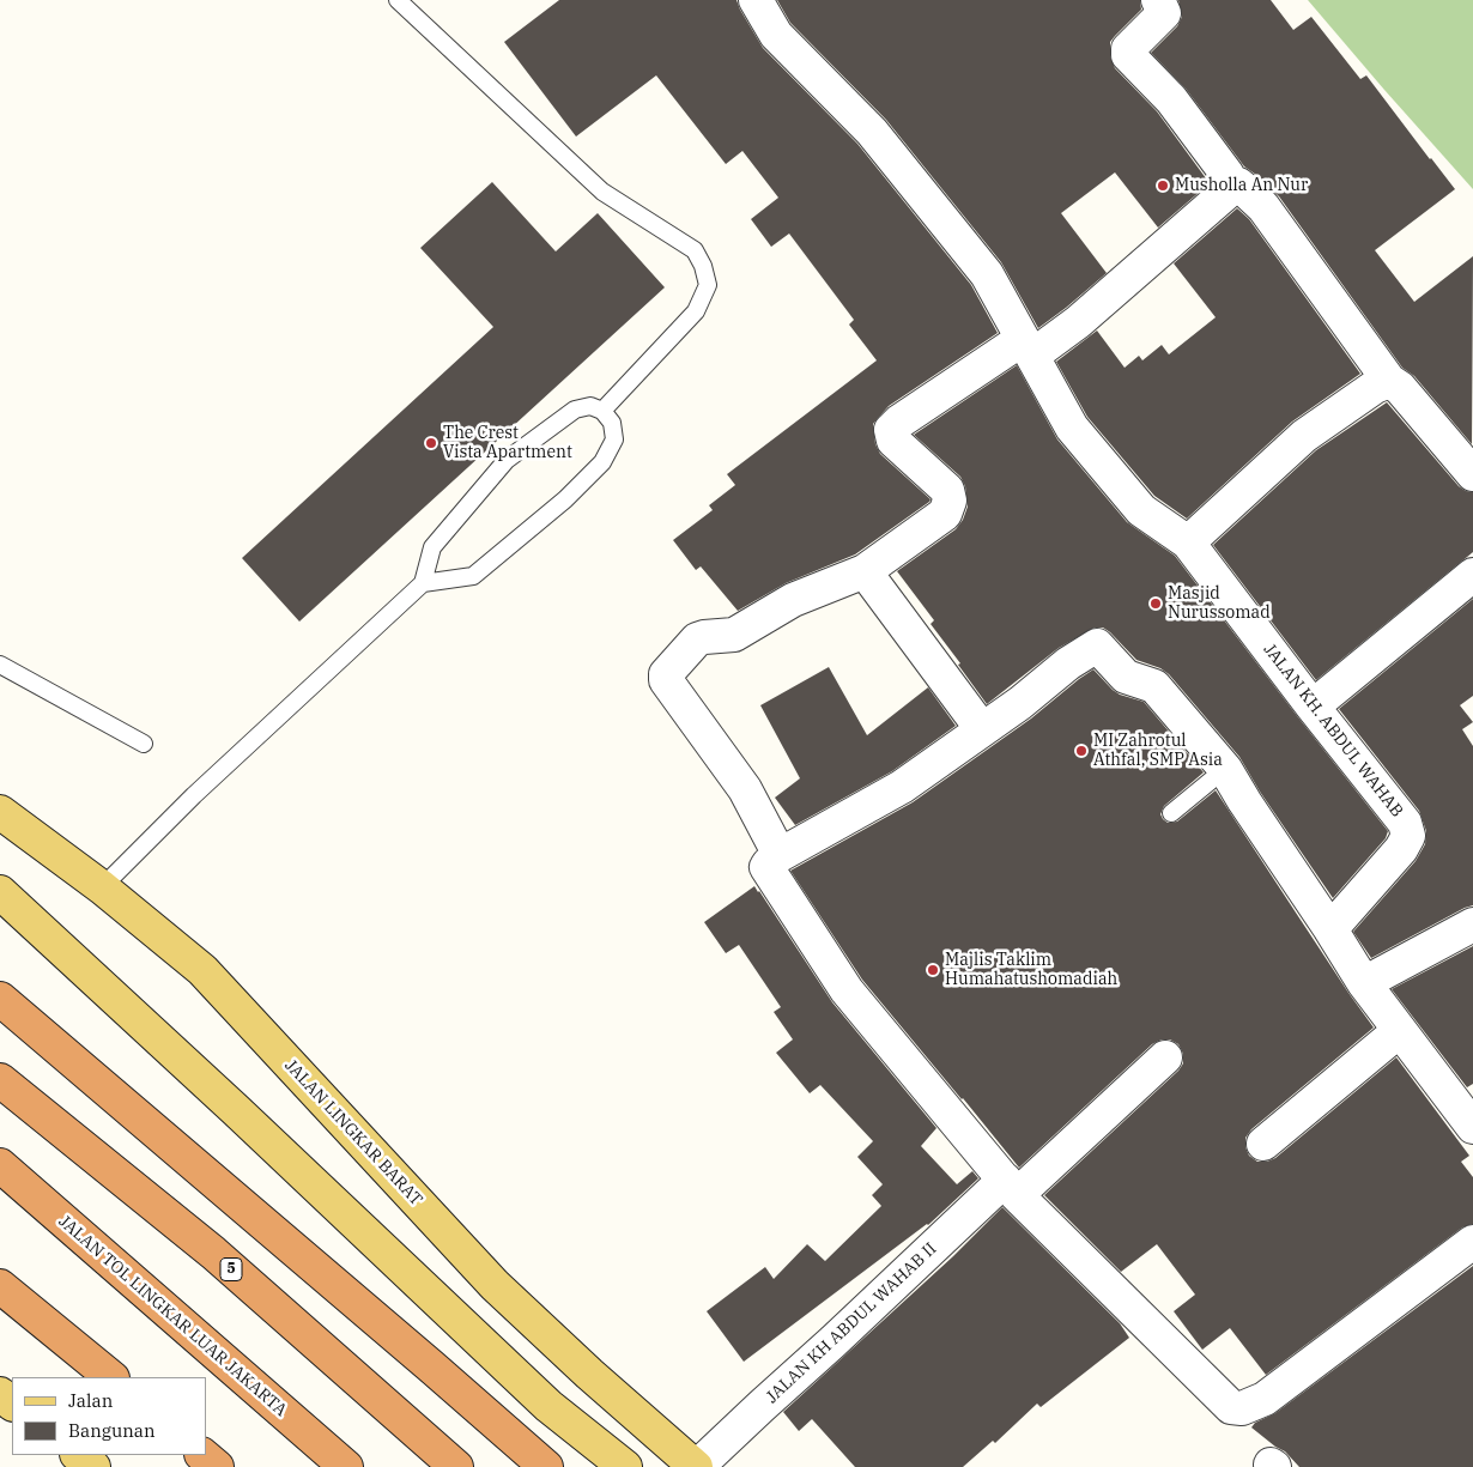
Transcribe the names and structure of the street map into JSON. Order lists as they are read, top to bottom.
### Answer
{
  "streets": {
    "highway": ["5", "JALAN TOL LINGKAR LUAR JAKARTA"],
    "main road": ["JALAN LINGKAR BARAT"],
    "street": ["JALAN KH. ABDUL WAHAB", "JALAN KH ABDUL WAHAB II"]
  },
  "crossings": [
    ["JALAN LINGKAR BARAT", "JALAN KH ABDUL WAHAB II"]
  ],
  "places": [
    "Musholla An Nur",
    "The Crest Vista Apartment",
    "Masjid Nurussomad",
    "MI Zahrotul Athfal, SMP Asia",
    "Majlis Taklim Humahatushomadiah"
  ],
  "legend": ["Jalan", "Bangunan"]
}
